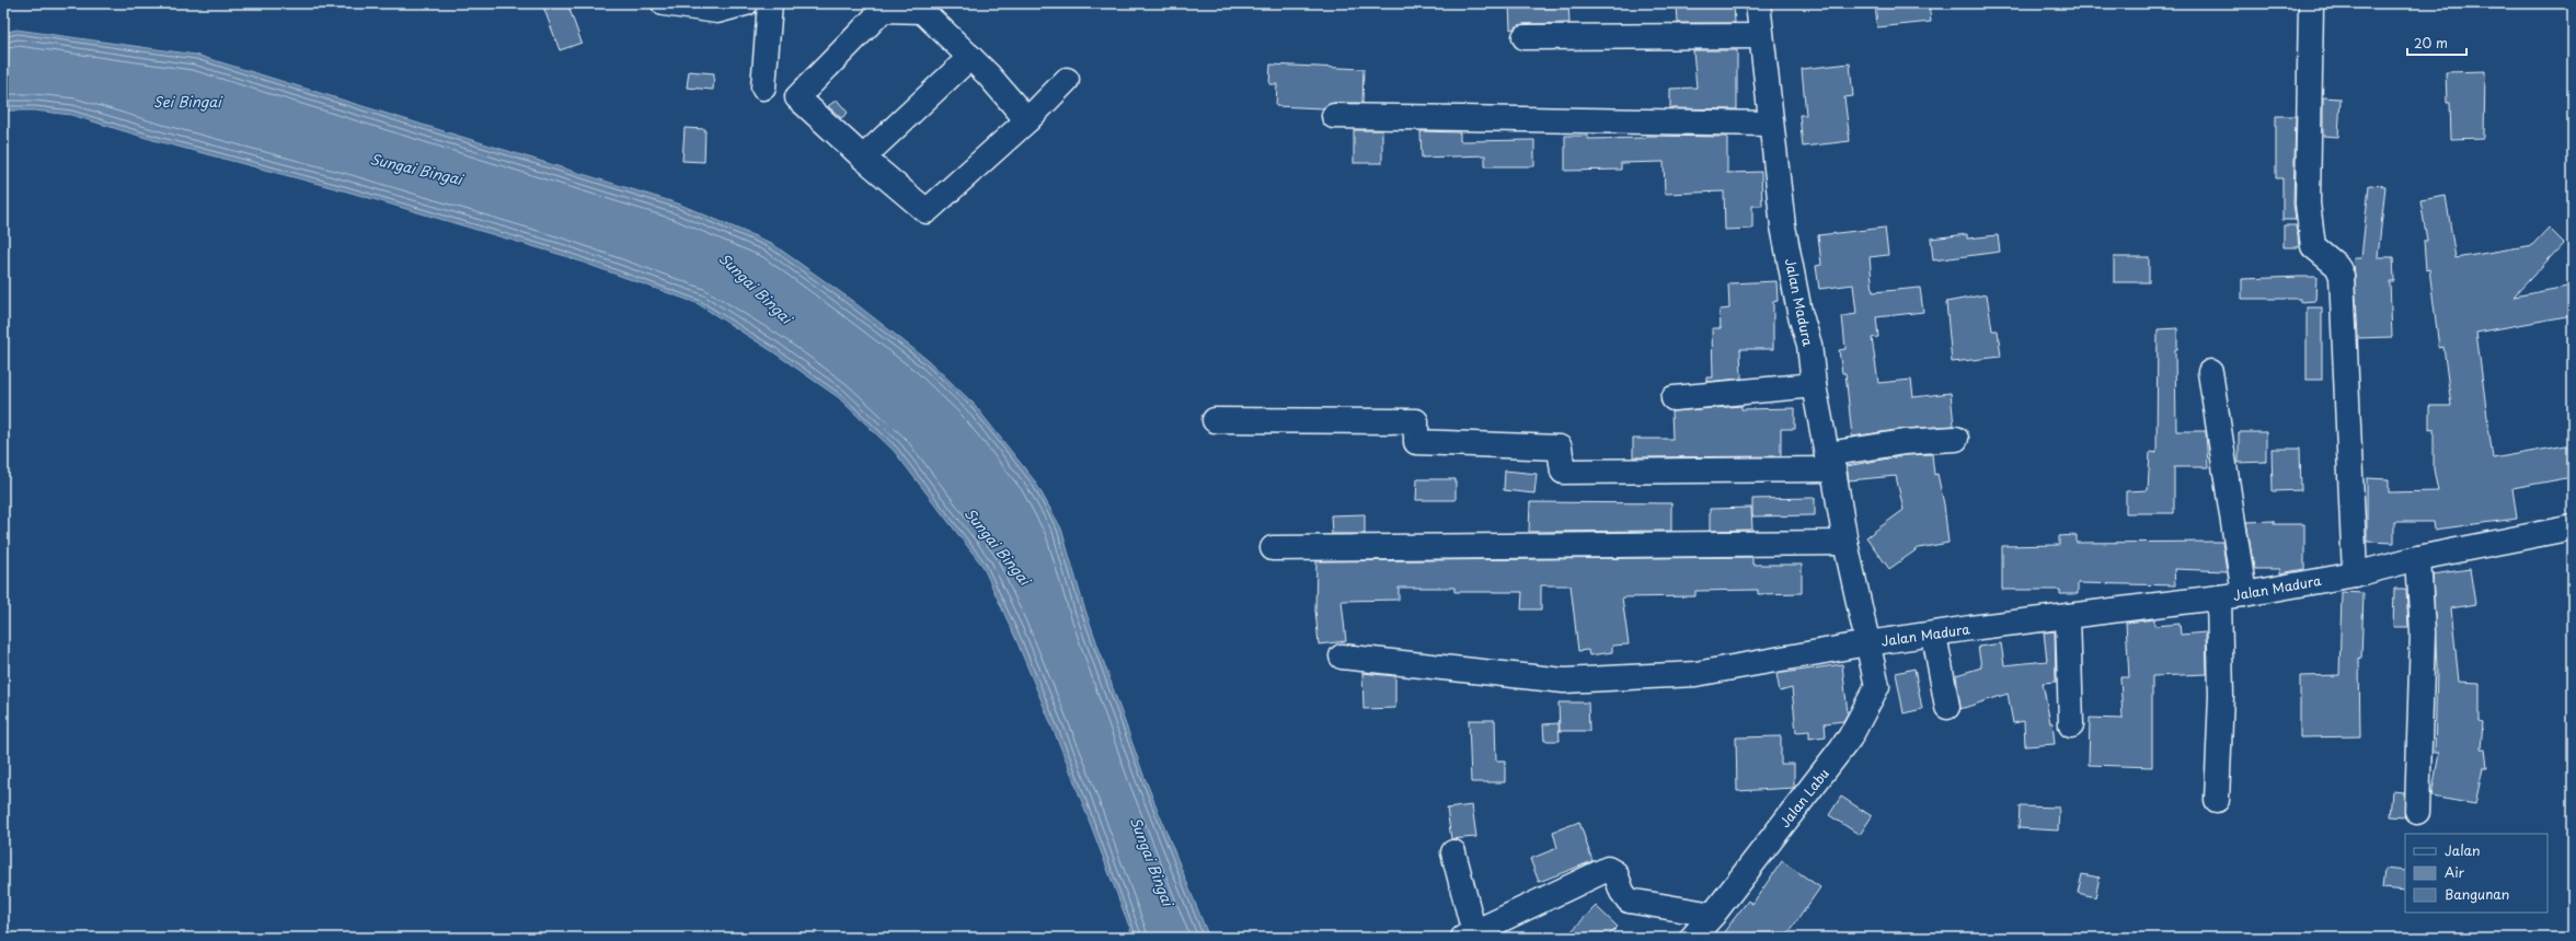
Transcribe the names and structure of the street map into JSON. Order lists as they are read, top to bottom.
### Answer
{
  "streets": {
    "street": ["Jalan Madura", "Jalan Labu"]
  },
  "crossings": [
    ["Jalan Madura", "Jalan Labu"]
  ],
  "water": ["Sei Bingai", "Sungai Bingai"],
  "legend": ["Jalan", "Air", "Bangunan"],
  "scale_bar": "20 m"
}
